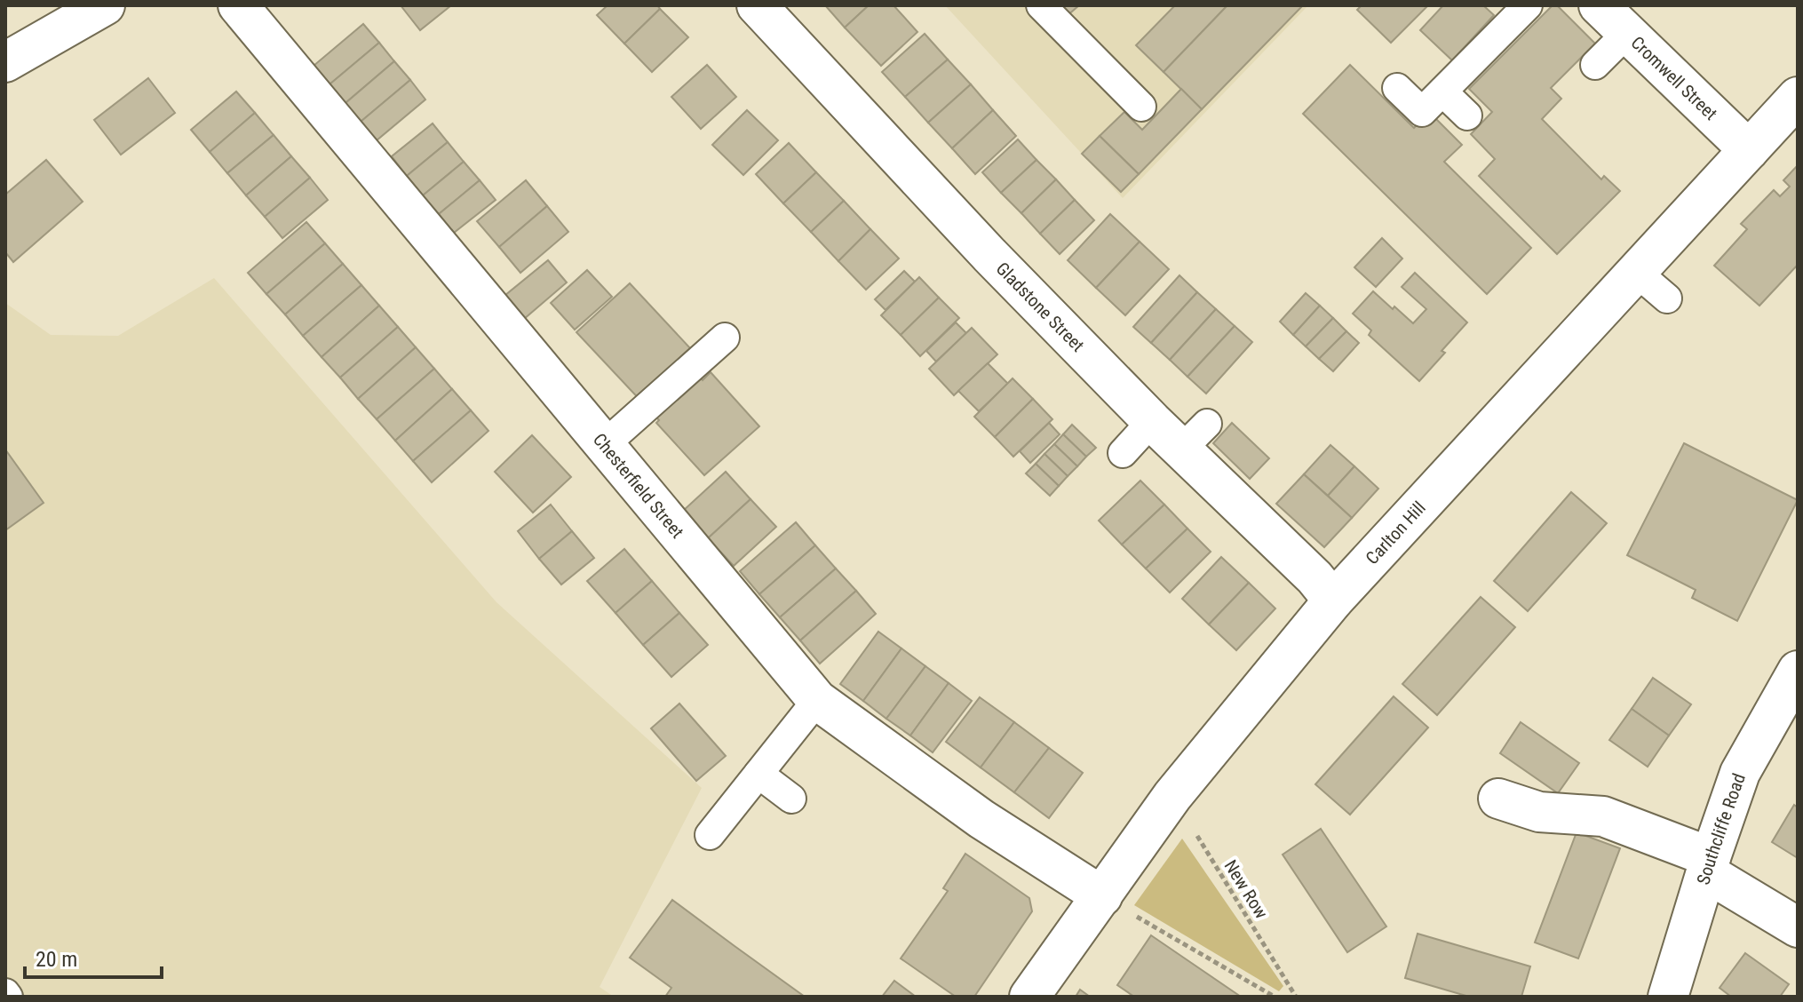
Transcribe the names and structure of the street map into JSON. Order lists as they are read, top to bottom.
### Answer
{
  "streets": {
    "street": [
      "Cromwell Street",
      "Gladstone Street",
      "Chesterfield Street",
      "Carlton Hill",
      "Southcliffe Road"
    ],
    "path": ["New Row"]
  },
  "crossings": [
    ["Cromwell Street", "Carlton Hill"],
    ["Gladstone Street", "Carlton Hill"],
    ["Chesterfield Street", "Carlton Hill"],
    ["Carlton Hill", "New Row"]
  ],
  "scale_bar": "20 m"
}
